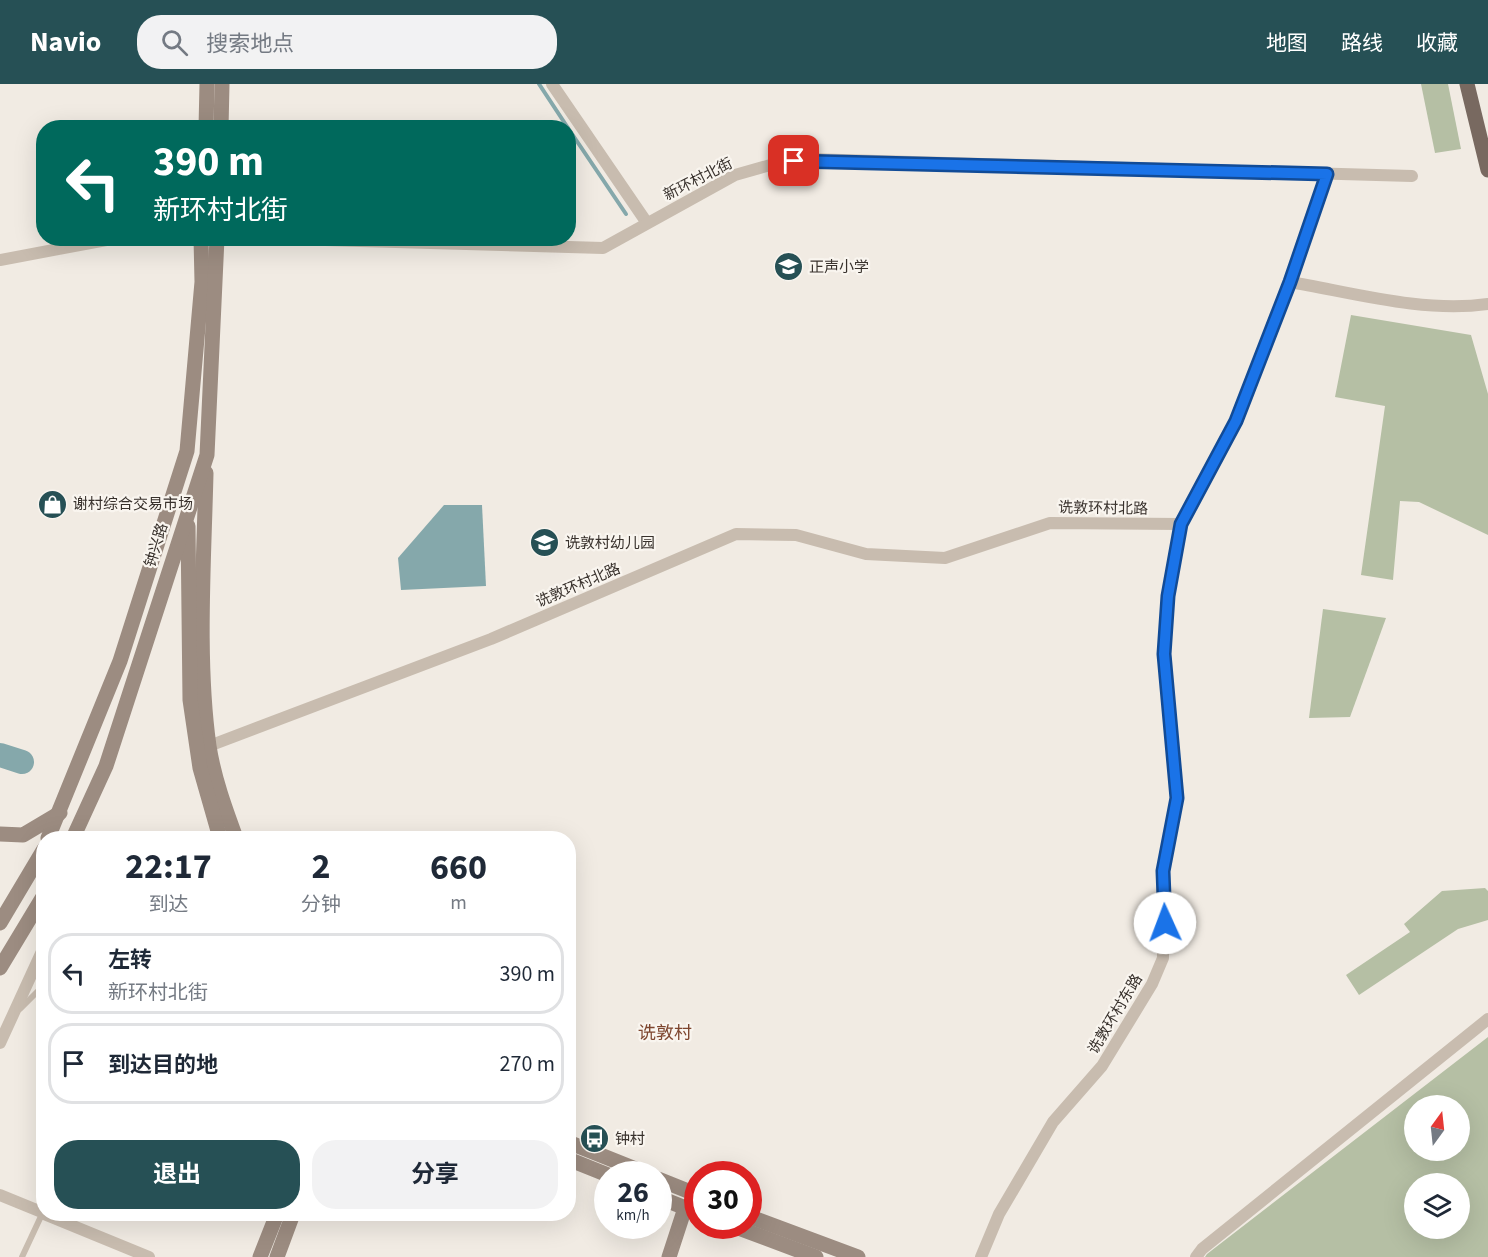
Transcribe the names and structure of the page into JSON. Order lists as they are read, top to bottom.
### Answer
{
  "streets": {
    "main road": ["钟兴路"],
    "street": ["新环村北街", "诜敦环村北路", "诜敦环村东路"]
  },
  "crossings": [
    ["新环村北街", "诜敦环村东路"],
    ["诜敦环村北路", "诜敦环村东路"]
  ],
  "districts": ["诜敦村"],
  "places": {
    "school or university": ["正声小学", "诜敦村幼儿园"],
    "shop": ["谢村综合交易市场"],
    "bus stop": ["钟村"]
  },
  "north": "top",
  "page": {
    "header": "Navio",
    "search": "搜索地点",
    "nav": ["地图", "路线", "收藏"],
    "turn": ["390 m", "新环村北街"],
    "eta": [
      "22:17",
      "到达",
      "2",
      "分钟",
      "660",
      "m"
    ],
    "list": [
      {
        "name": "左转",
        "note": "新环村北街",
        "value": "390 m"
      },
      {
        "name": "到达目的地",
        "value": "270 m"
      }
    ],
    "buttons": ["退出", "分享"],
    "speed": "26 km/h",
    "limit": "30"
  }
}
